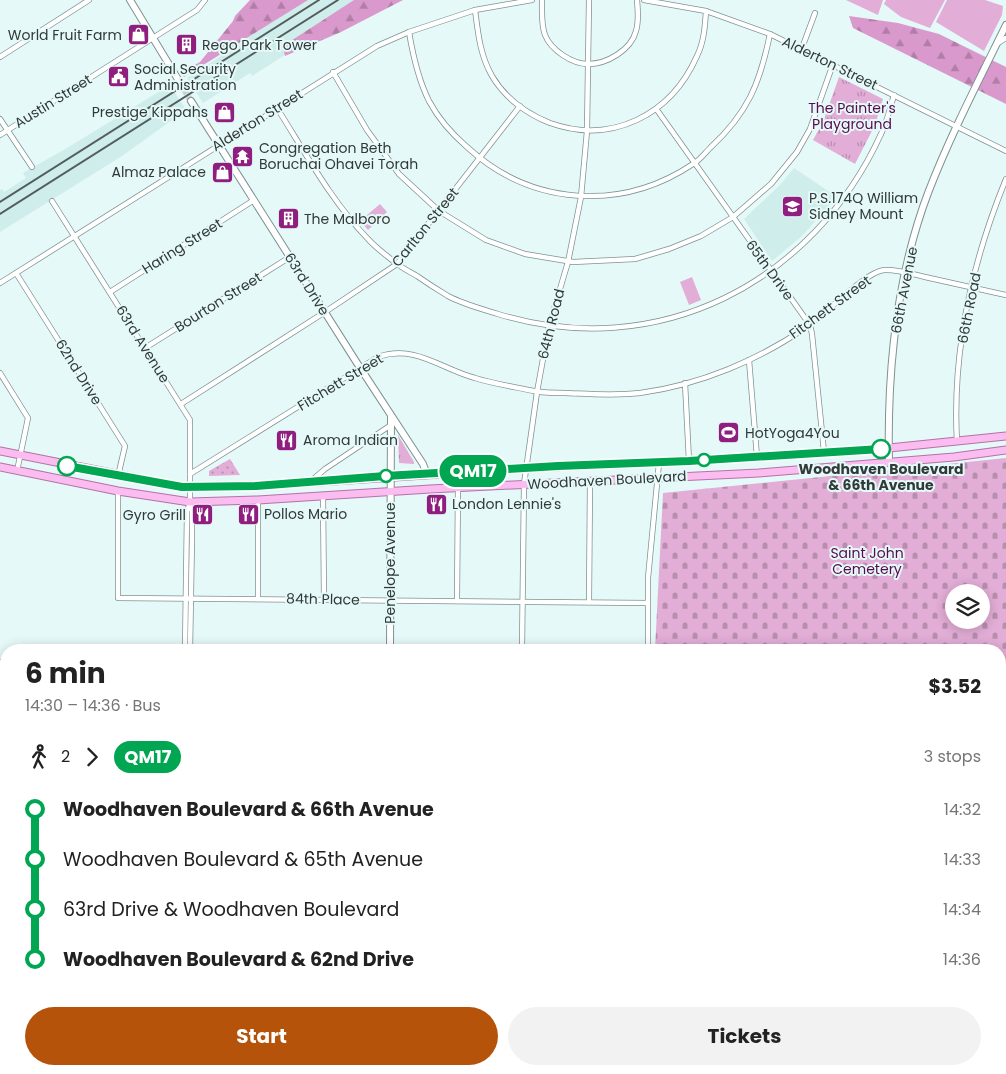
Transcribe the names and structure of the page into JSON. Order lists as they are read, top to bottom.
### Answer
{
  "streets": {
    "main road": ["Woodhaven Boulevard"],
    "street": [
      "Alderton Street",
      "Austin Street",
      "Carlton Street",
      "Haring Street",
      "65th Drive",
      "63rd Drive",
      "66th Avenue",
      "Bourton Street",
      "Fitchett Street",
      "66th Road",
      "64th Road",
      "63rd Avenue",
      "62nd Drive",
      "Penelope Avenue",
      "84th Place"
    ]
  },
  "crossings": [
    ["Alderton Street", "63rd Drive"],
    ["Alderton Street", "66th Avenue"],
    ["Alderton Street", "63rd Avenue"],
    ["Alderton Street", "62nd Drive"],
    ["Carlton Street", "63rd Drive"],
    ["Carlton Street", "63rd Avenue"],
    ["Haring Street", "63rd Drive"],
    ["Haring Street", "63rd Avenue"],
    ["65th Drive", "Fitchett Street"],
    ["65th Drive", "Woodhaven Boulevard"],
    ["63rd Drive", "Bourton Street"],
    ["63rd Drive", "Fitchett Street"],
    ["63rd Drive", "Woodhaven Boulevard"],
    ["63rd Drive", "Penelope Avenue"],
    ["66th Avenue", "Fitchett Street"],
    ["66th Avenue", "Woodhaven Boulevard"],
    ["Bourton Street", "63rd Avenue"],
    ["Fitchett Street", "66th Road"],
    ["Fitchett Street", "64th Road"],
    ["Fitchett Street", "63rd Avenue"],
    ["66th Road", "Woodhaven Boulevard"],
    ["64th Road", "Woodhaven Boulevard"],
    ["64th Road", "84th Place"],
    ["63rd Avenue", "Woodhaven Boulevard"],
    ["63rd Avenue", "84th Place"],
    ["62nd Drive", "Woodhaven Boulevard"],
    ["Woodhaven Boulevard", "Penelope Avenue"],
    ["Woodhaven Boulevard", "84th Place"],
    ["Penelope Avenue", "84th Place"]
  ],
  "parks": ["The Painter's Playground", "Saint John Cemetery"],
  "places": {
    "shop": ["World Fruit Farm", "Prestige Kippahs", "Almaz Palace"],
    "building": ["Rego Park Tower", "The Malboro"],
    "public building": ["Social Security Administration"],
    "temple": ["Congregation Beth Boruchai Ohavei Torah"],
    "school or university": ["P.S.174Q William Sidney Mount"],
    "sports": ["HotYoga4You"],
    "restaurant": [
      "Aroma Indian",
      "London Lennie's",
      "Pollos Mario",
      "Gyro Grill"
    ],
    "other": ["Woodhaven Boulevard & 66th Avenue"]
  },
  "lines": ["bus line QM17"],
  "page": {
    "on_map": "QM17",
    "heading": ["6 min", "14:30 – 14:36 · Bus", "$3.52"],
    "legs": ["2", "QM17", "3 stops"],
    "list": [
      {
        "name": "Woodhaven Boulevard & 66th Avenue",
        "value": "14:32"
      },
      {
        "name": "Woodhaven Boulevard & 65th Avenue",
        "value": "14:33"
      },
      {
        "name": "63rd Drive & Woodhaven Boulevard",
        "value": "14:34"
      },
      {
        "name": "Woodhaven Boulevard & 62nd Drive",
        "value": "14:36"
      }
    ],
    "buttons": ["Start", "Tickets"]
  }
}
